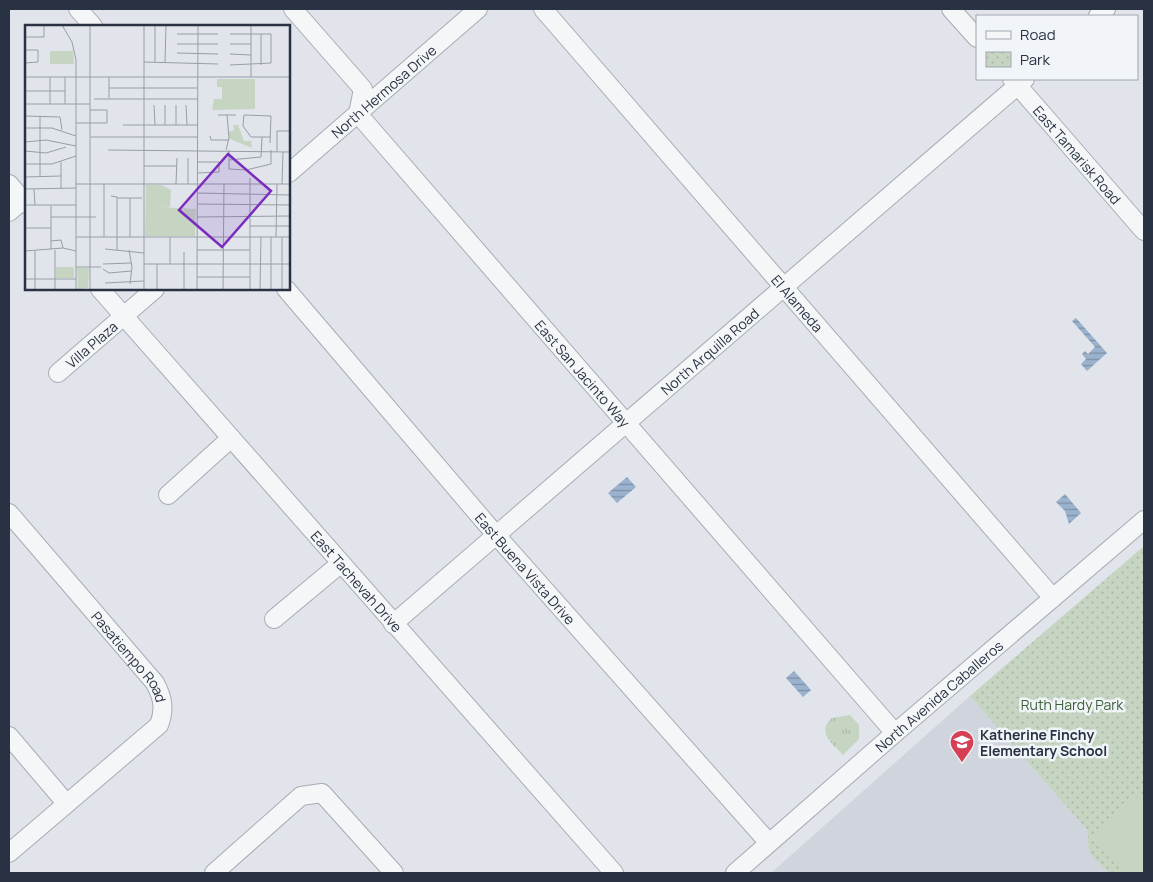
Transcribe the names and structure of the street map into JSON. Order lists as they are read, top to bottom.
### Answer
{
  "streets": {
    "street": [
      "North Hermosa Drive",
      "East Tamarisk Road",
      "El Alameda",
      "Villa Plaza",
      "North Arquilla Road",
      "East San Jacinto Way",
      "East Buena Vista Drive",
      "East Tachevah Drive",
      "Pasatiempo Road",
      "North Avenida Caballeros"
    ]
  },
  "crossings": [
    ["North Hermosa Drive", "East San Jacinto Way"],
    ["East Tamarisk Road", "North Arquilla Road"],
    ["El Alameda", "North Arquilla Road"],
    ["El Alameda", "North Avenida Caballeros"],
    ["Villa Plaza", "East Tachevah Drive"],
    ["North Arquilla Road", "East San Jacinto Way"],
    ["North Arquilla Road", "East Buena Vista Drive"],
    ["North Arquilla Road", "East Tachevah Drive"],
    ["East San Jacinto Way", "North Avenida Caballeros"],
    ["East Buena Vista Drive", "North Avenida Caballeros"]
  ],
  "parks": ["Ruth Hardy Park"],
  "places": {
    "school or university": ["Katherine Finchy Elementary School"]
  },
  "legend": ["Road", "Park"]
}
